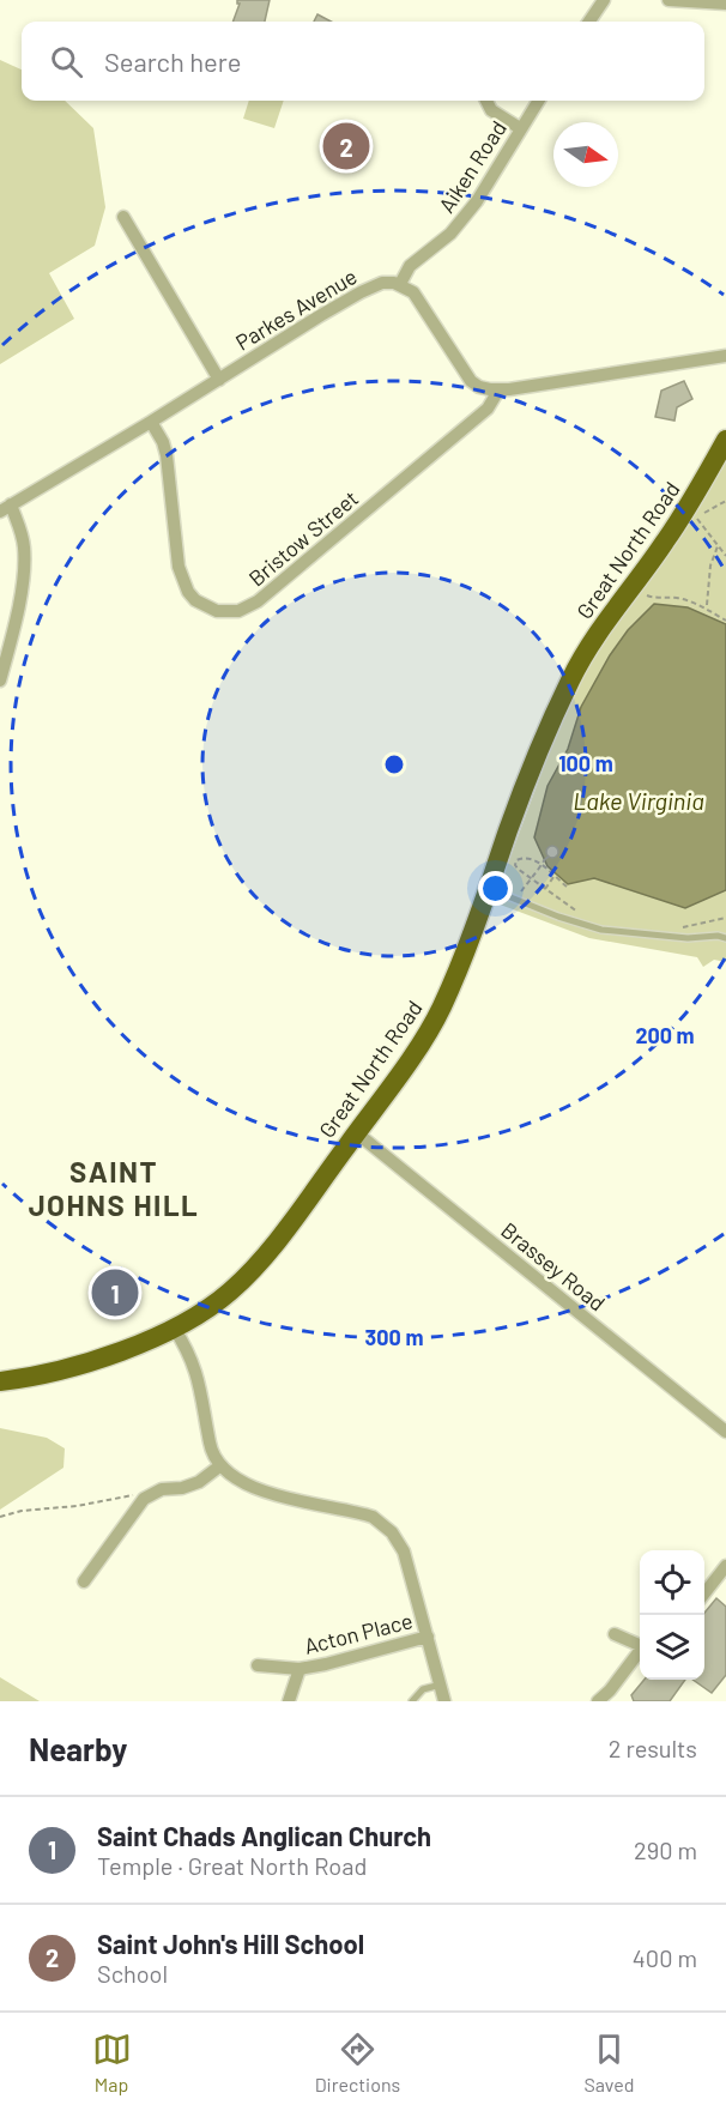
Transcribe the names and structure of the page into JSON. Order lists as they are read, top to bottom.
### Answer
{
  "streets": {
    "highway": ["Great North Road"],
    "street": [
      "Aiken Road",
      "Parkes Avenue",
      "Bristow Street",
      "Brassey Road",
      "Acton Place"
    ]
  },
  "crossings": [
    ["Aiken Road", "Parkes Avenue"],
    ["Parkes Avenue", "Bristow Street"],
    ["Great North Road", "Brassey Road"]
  ],
  "districts": ["SAINT JOHNS HILL"],
  "water": ["Lake Virginia"],
  "north": "right",
  "page": {
    "search": "Search here",
    "pins": ["2", "1"],
    "heading": ["Nearby", "2 results"],
    "list": [
      {
        "mark": "1",
        "name": "Saint Chads Anglican Church",
        "note": "Temple · Great North Road",
        "value": "290 m"
      },
      {
        "mark": "2",
        "name": "Saint John's Hill School",
        "note": "School",
        "value": "400 m"
      }
    ],
    "nav": ["Map", "Directions", "Saved"]
  },
  "rings": ["100 m", "200 m", "300 m"]
}
